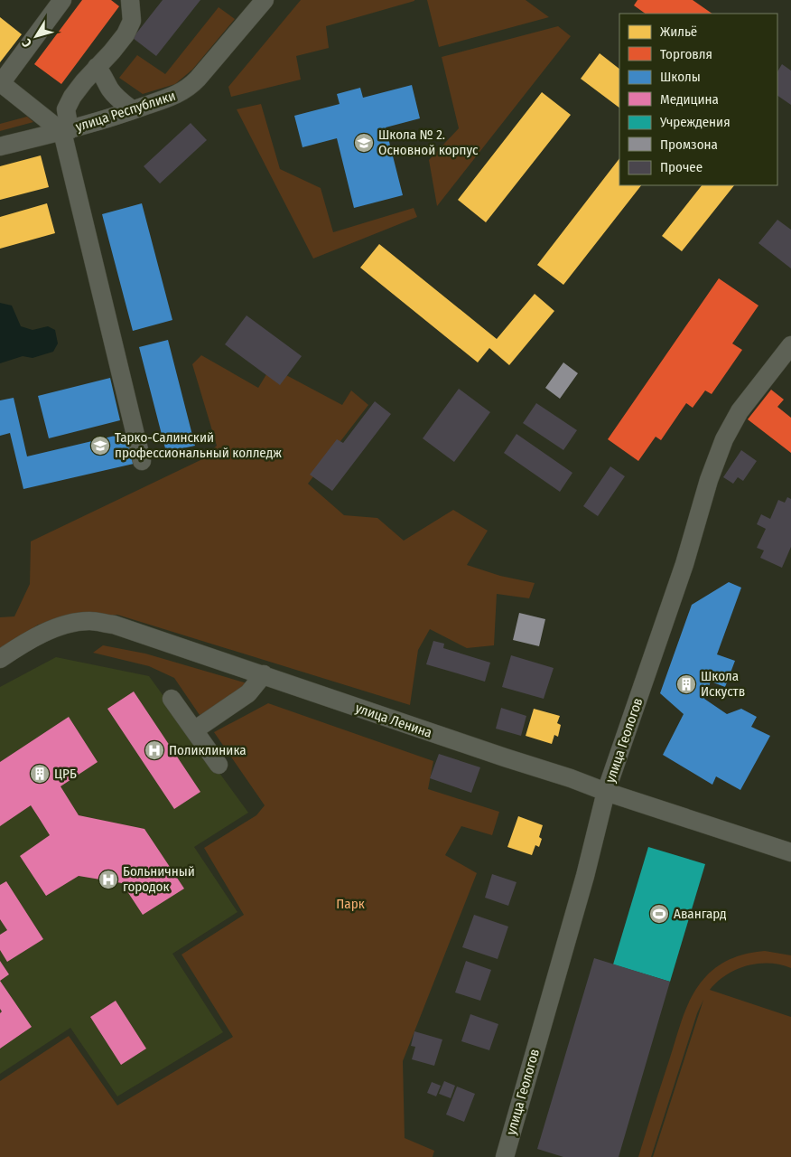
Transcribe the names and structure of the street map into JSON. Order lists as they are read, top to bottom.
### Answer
{
  "streets": {
    "street": ["улица Республики", "улица Ленина", "улица Геологов"]
  },
  "crossings": [
    ["улица Ленина", "улица Геологов"]
  ],
  "parks": ["Парк"],
  "places": {
    "school or university": ["Школа № 2. Основной корпус", "Тарко-Салинский профессиональный колледж"],
    "building": ["Школа Искуств", "ЦРБ"],
    "hospital": ["Поликлиника", "Больничный городок"],
    "sports": ["Авангард"]
  },
  "legend": [
    "Жильё",
    "Торговля",
    "Школы",
    "Медицина",
    "Учреждения",
    "Промзона",
    "Прочее"
  ],
  "north": "bottom left"
}
